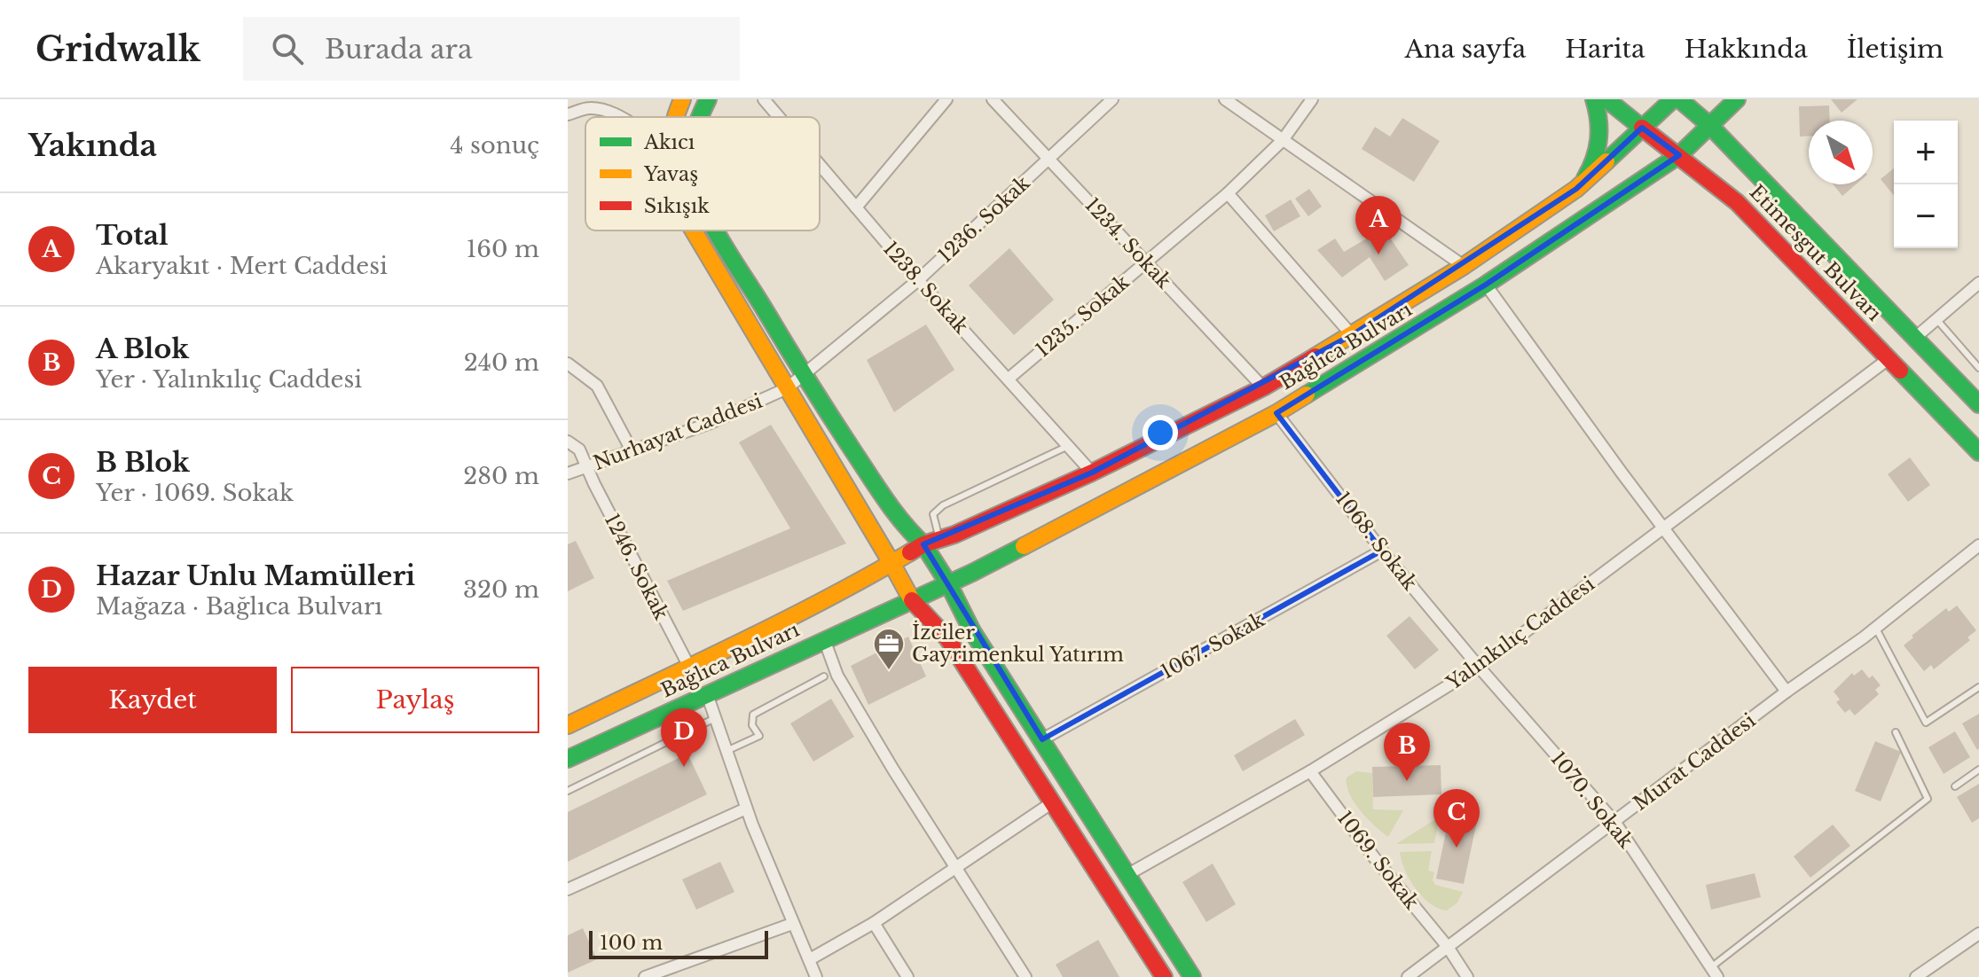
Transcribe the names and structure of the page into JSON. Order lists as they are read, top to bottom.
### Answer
{
  "streets": {
    "main road": ["Etimesgut Bulvarı", "Bağlıca Bulvarı"],
    "street": [
      "1236. Sokak",
      "1234. Sokak",
      "1238. Sokak",
      "1235. Sokak",
      "Nurhayat Caddesi",
      "1068. Sokak",
      "1246. Sokak",
      "Yalınkılıç Caddesi",
      "1067. Sokak",
      "Murat Caddesi",
      "1070. Sokak",
      "1069. Sokak"
    ]
  },
  "crossings": [
    ["1236. Sokak", "1234. Sokak"],
    ["1236. Sokak", "1238. Sokak"],
    ["1236. Sokak", "Nurhayat Caddesi"],
    ["1234. Sokak", "1235. Sokak"],
    ["1234. Sokak", "Bağlıca Bulvarı"],
    ["Etimesgut Bulvarı", "Bağlıca Bulvarı"],
    ["Etimesgut Bulvarı", "Yalınkılıç Caddesi"],
    ["1238. Sokak", "1235. Sokak"],
    ["1238. Sokak", "Bağlıca Bulvarı"],
    ["Bağlıca Bulvarı", "1068. Sokak"],
    ["Bağlıca Bulvarı", "1246. Sokak"],
    ["Nurhayat Caddesi", "1246. Sokak"],
    ["1068. Sokak", "Yalınkılıç Caddesi"],
    ["1068. Sokak", "1067. Sokak"],
    ["1068. Sokak", "1070. Sokak"],
    ["Yalınkılıç Caddesi", "1070. Sokak"],
    ["Yalınkılıç Caddesi", "1069. Sokak"],
    ["Murat Caddesi", "1070. Sokak"],
    ["Murat Caddesi", "1069. Sokak"]
  ],
  "places": {
    "office": ["İzciler Gayrimenkul Yatırım"]
  },
  "legend": ["Akıcı", "Yavaş", "Sıkışık"],
  "scale_bar": "100 m",
  "north": "bottom right",
  "page": {
    "header": "Gridwalk",
    "search": "Burada ara",
    "nav": [
      "Ana sayfa",
      "Harita",
      "Hakkında",
      "İletişim"
    ],
    "heading": ["Yakında", "4 sonuç"],
    "map_buttons": ["+", "−"],
    "list": [
      {
        "mark": "A",
        "name": "Total",
        "note": "Akaryakıt · Mert Caddesi",
        "value": "160 m"
      },
      {
        "mark": "B",
        "name": "A Blok",
        "note": "Yer · Yalınkılıç Caddesi",
        "value": "240 m"
      },
      {
        "mark": "C",
        "name": "B Blok",
        "note": "Yer · 1069. Sokak",
        "value": "280 m"
      },
      {
        "mark": "D",
        "name": "Hazar Unlu Mamülleri",
        "note": "Mağaza · Bağlıca Bulvarı",
        "value": "320 m"
      }
    ],
    "pins": [
      "A",
      "D",
      "B",
      "C"
    ],
    "buttons": ["Kaydet", "Paylaş"],
    "scale": "100 m"
  }
}
